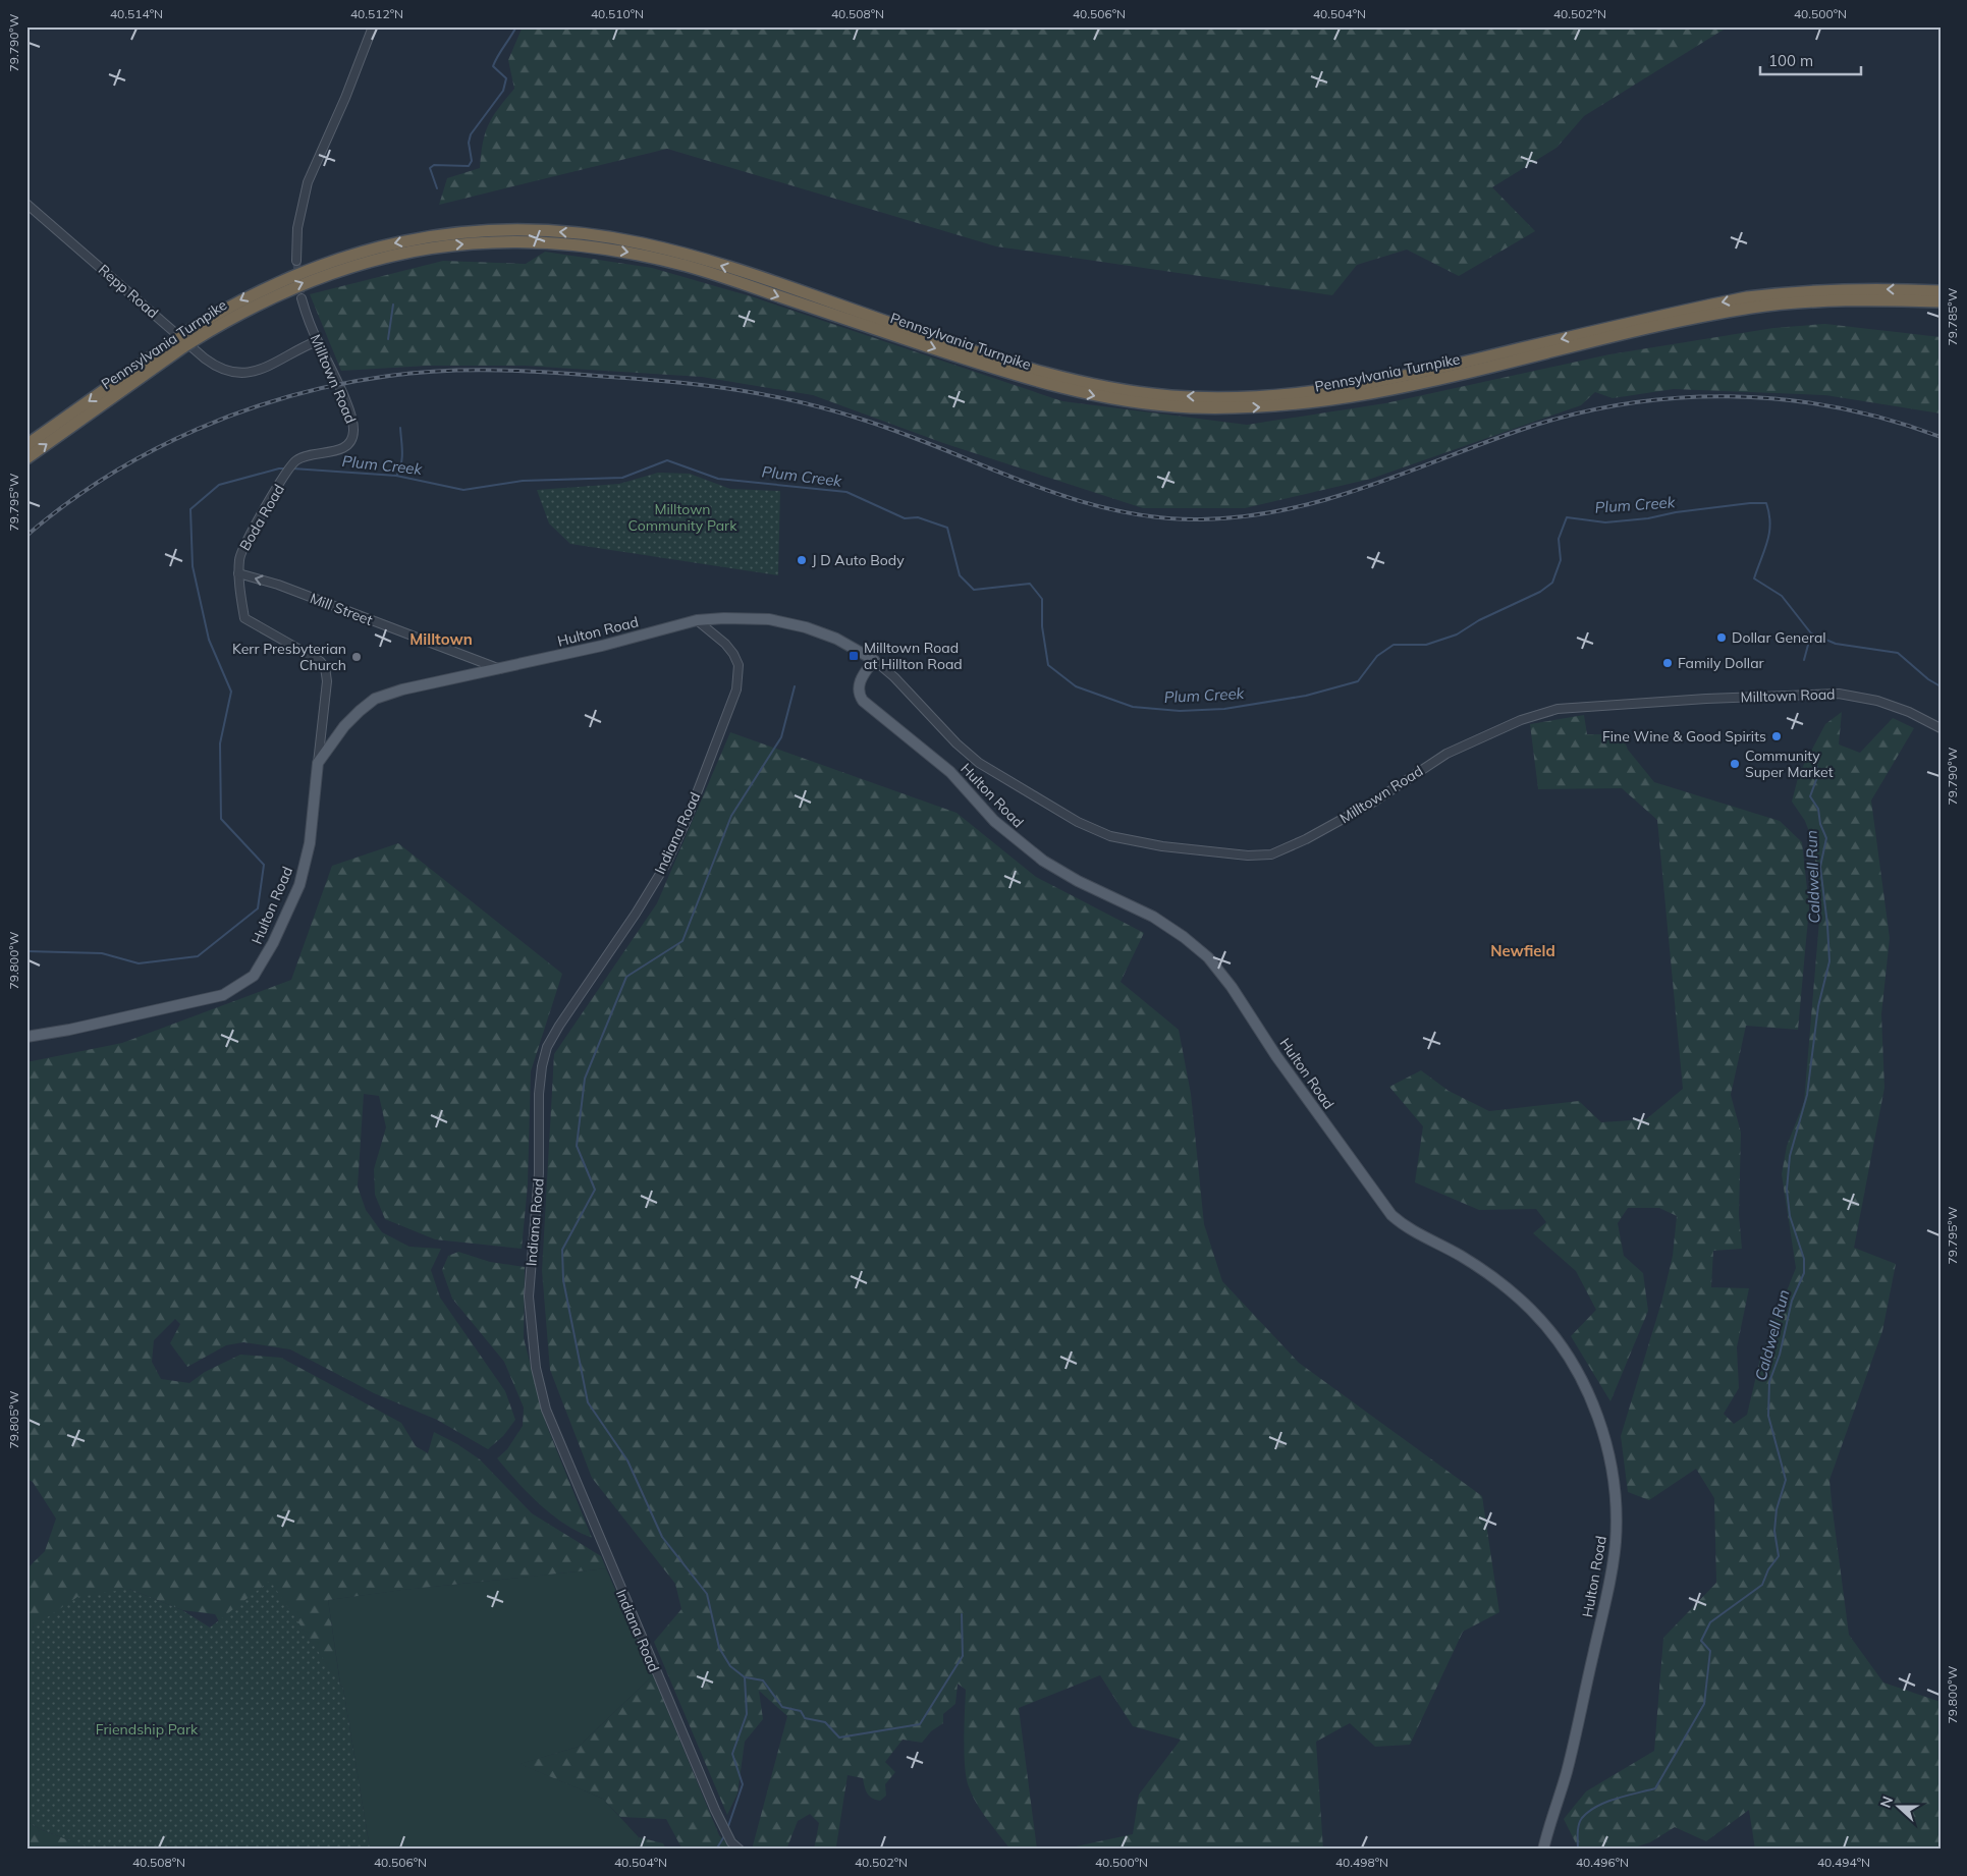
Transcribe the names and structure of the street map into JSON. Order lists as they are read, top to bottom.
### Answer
{
  "streets": {
    "highway": ["Pennsylvania Turnpike"],
    "main road": ["Hulton Road"],
    "street": [
      "Repp Road",
      "Milltown Road",
      "Boda Road",
      "Mill Street",
      "Indiana Road"
    ]
  },
  "crossings": [
    ["Repp Road", "Milltown Road"],
    ["Milltown Road", "Boda Road"],
    ["Milltown Road", "Hulton Road"],
    ["Boda Road", "Mill Street"],
    ["Boda Road", "Hulton Road"],
    ["Mill Street", "Hulton Road"],
    ["Hulton Road", "Indiana Road"]
  ],
  "one_way": ["Mill Street"],
  "districts": ["Milltown", "Newfield"],
  "water": ["Plum Creek", "Caldwell Run"],
  "parks": ["Milltown Community Park", "Friendship Park"],
  "places": {
    "other": [
      "J D Auto Body",
      "Dollar General",
      "Kerr Presbyterian Church",
      "Family Dollar",
      "Fine Wine & Good Spirits",
      "Community Super Market"
    ],
    "transit": ["Milltown Road at Hillton Road"]
  },
  "scale_bar": "100 m",
  "north": "left",
  "coordinates": [
    "40.514°N",
    "40.512°N",
    "40.510°N",
    "40.508°N",
    "40.506°N",
    "40.504°N",
    "40.502°N",
    "40.500°N",
    "79.790°W",
    "79.785°W",
    "79.795°W",
    "79.800°W",
    "79.805°W",
    "40.498°N",
    "40.496°N",
    "40.494°N"
  ]
}
